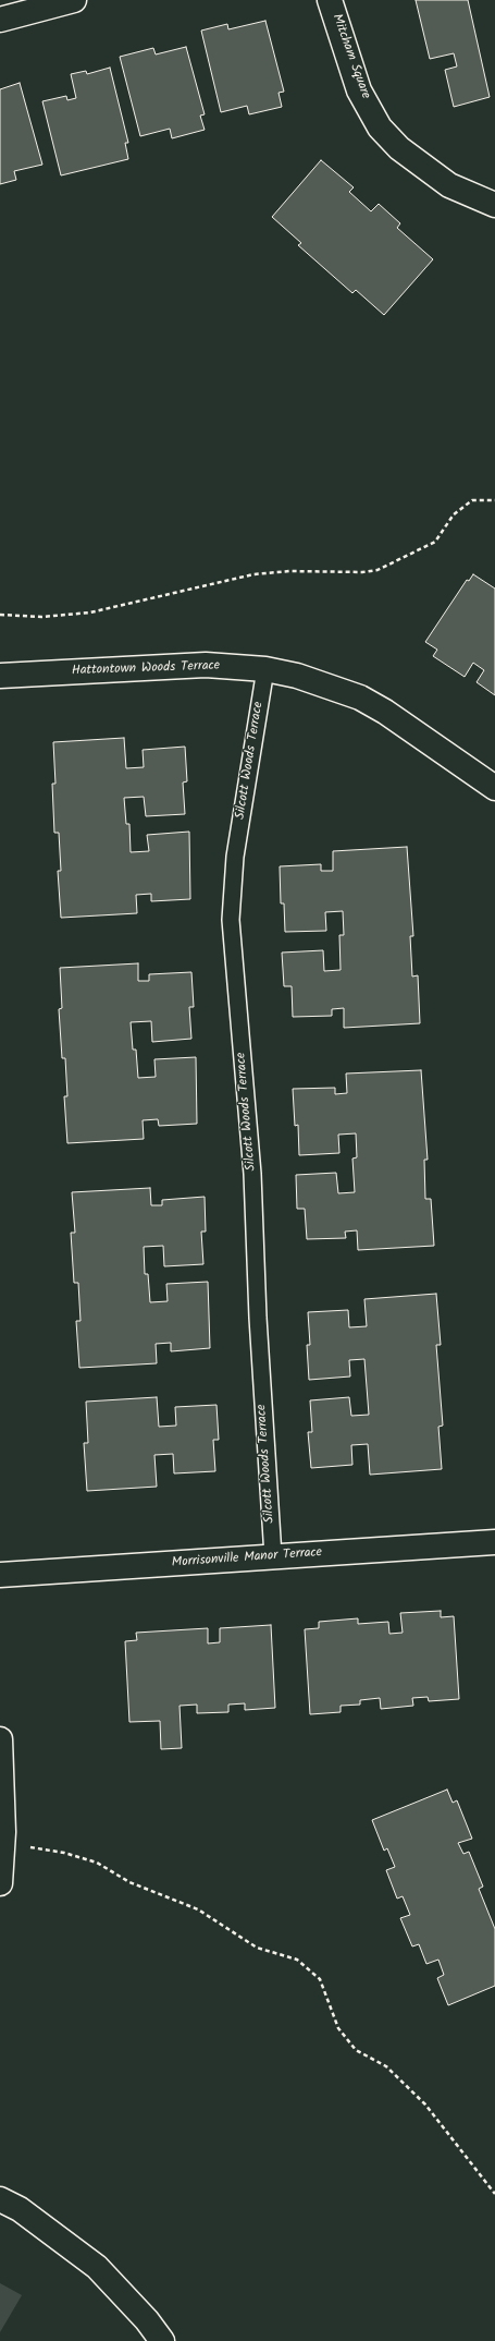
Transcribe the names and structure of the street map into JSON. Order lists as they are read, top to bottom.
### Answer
{
  "streets": {
    "street": ["Mitcham Square", "Hattontown Woods Terrace", "Morrisonville Manor Terrace"],
    "lane": ["Silcott Woods Terrace"]
  },
  "crossings": [
    ["Hattontown Woods Terrace", "Silcott Woods Terrace"],
    ["Silcott Woods Terrace", "Morrisonville Manor Terrace"]
  ]
}
